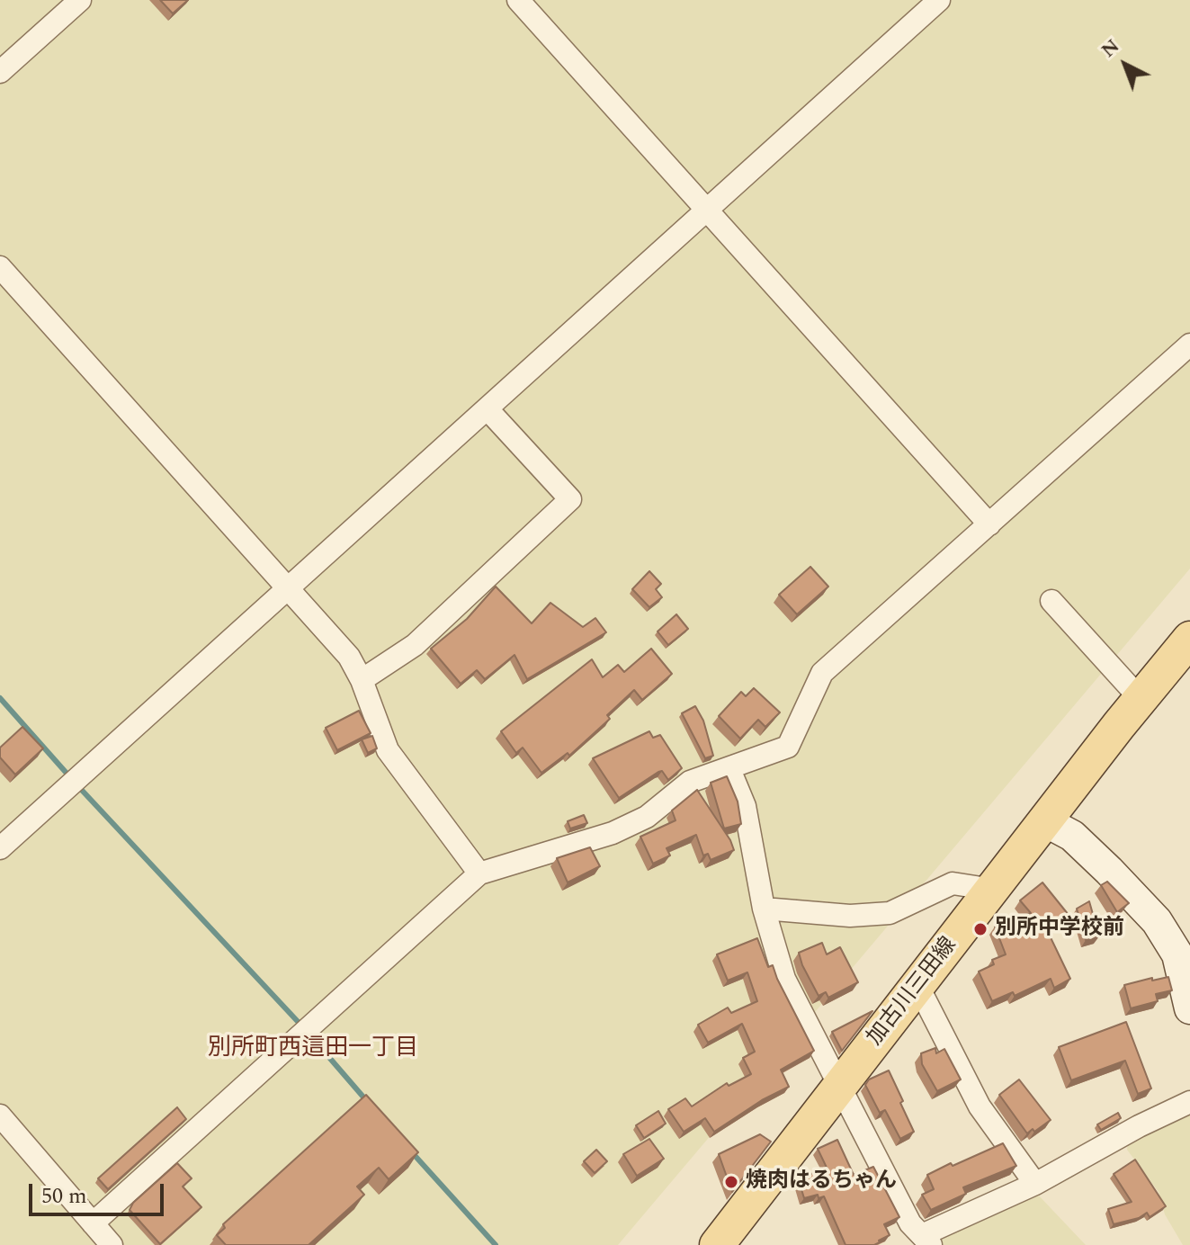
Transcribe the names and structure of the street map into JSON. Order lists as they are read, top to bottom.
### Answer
{
  "streets": {
    "main road": ["加古川三田線"]
  },
  "districts": ["別所町西這田一丁目"],
  "places": ["別所中学校前", "焼肉はるちゃん"],
  "scale_bar": "50 m",
  "north": "top left"
}
